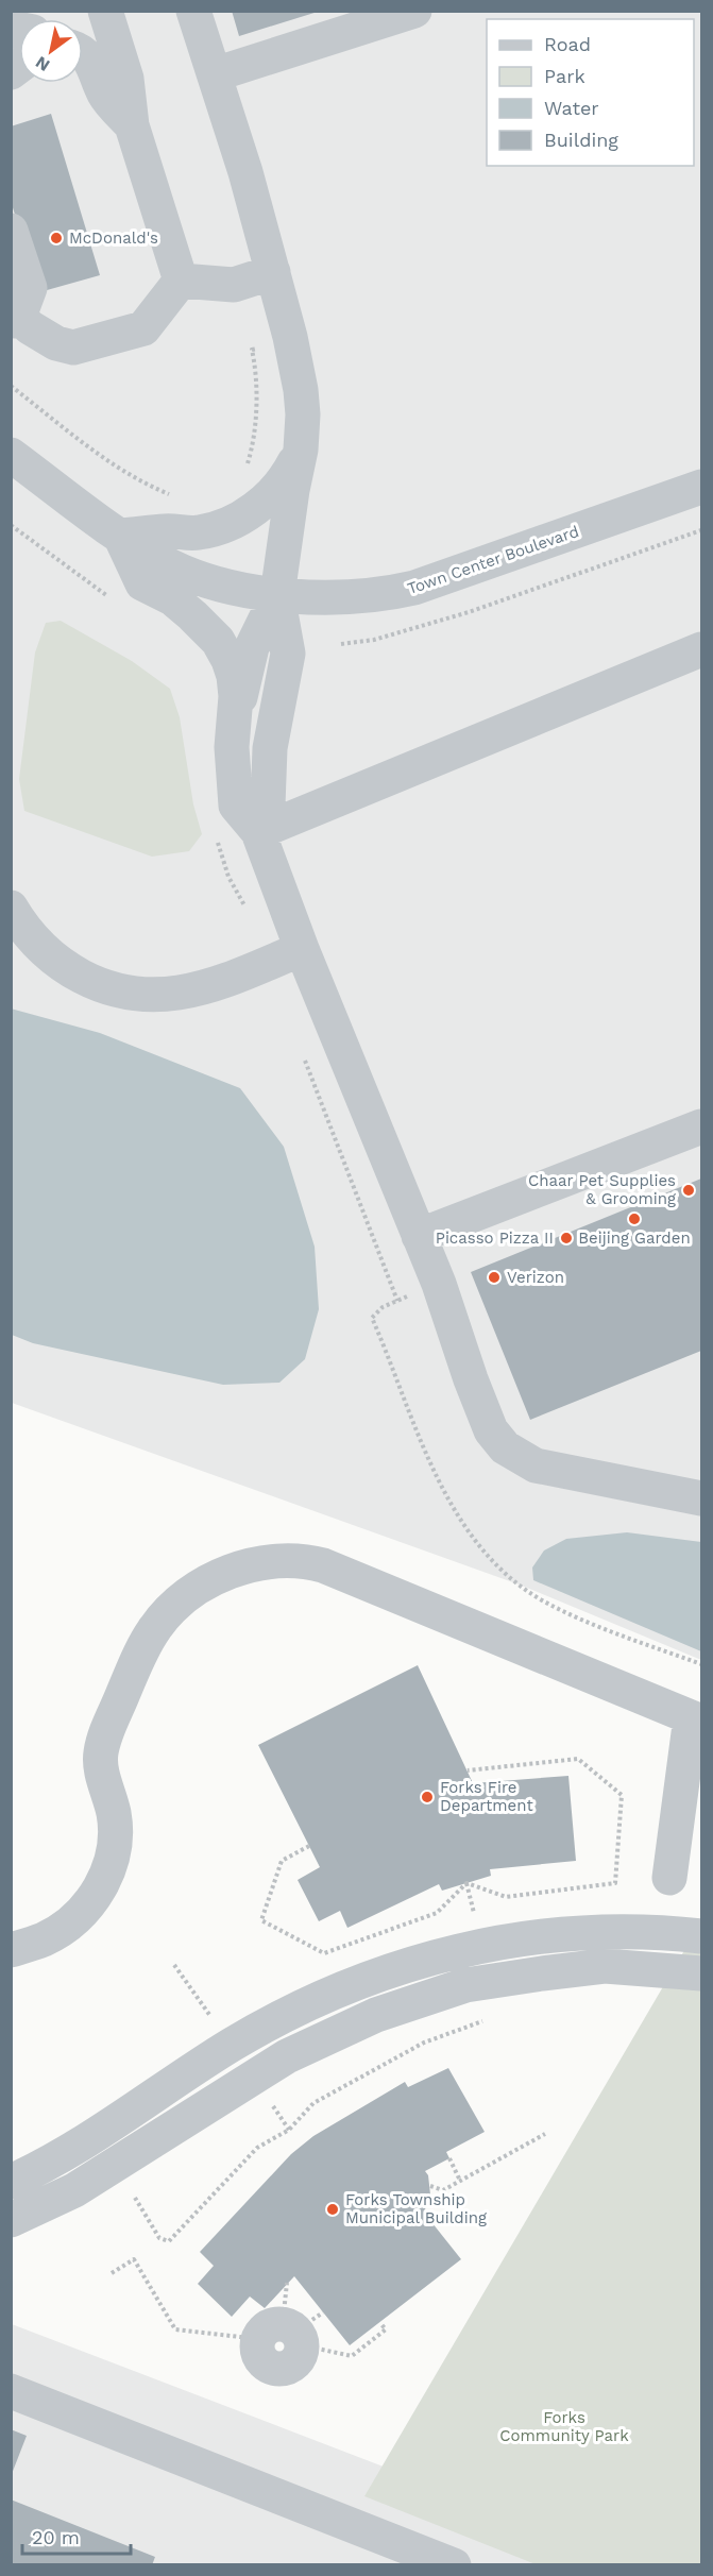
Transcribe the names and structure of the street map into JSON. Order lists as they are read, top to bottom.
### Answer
{
  "streets": {
    "street": ["Town Center Boulevard"]
  },
  "parks": ["Forks Community Park"],
  "places": [
    "McDonald's",
    "Chaar Pet Supplies & Grooming",
    "Beijing Garden",
    "Picasso Pizza II",
    "Verizon",
    "Forks Fire Department",
    "Forks Township Municipal Building"
  ],
  "legend": [
    "Road",
    "Park",
    "Water",
    "Building"
  ],
  "scale_bar": "20 m",
  "north": "bottom left"
}
